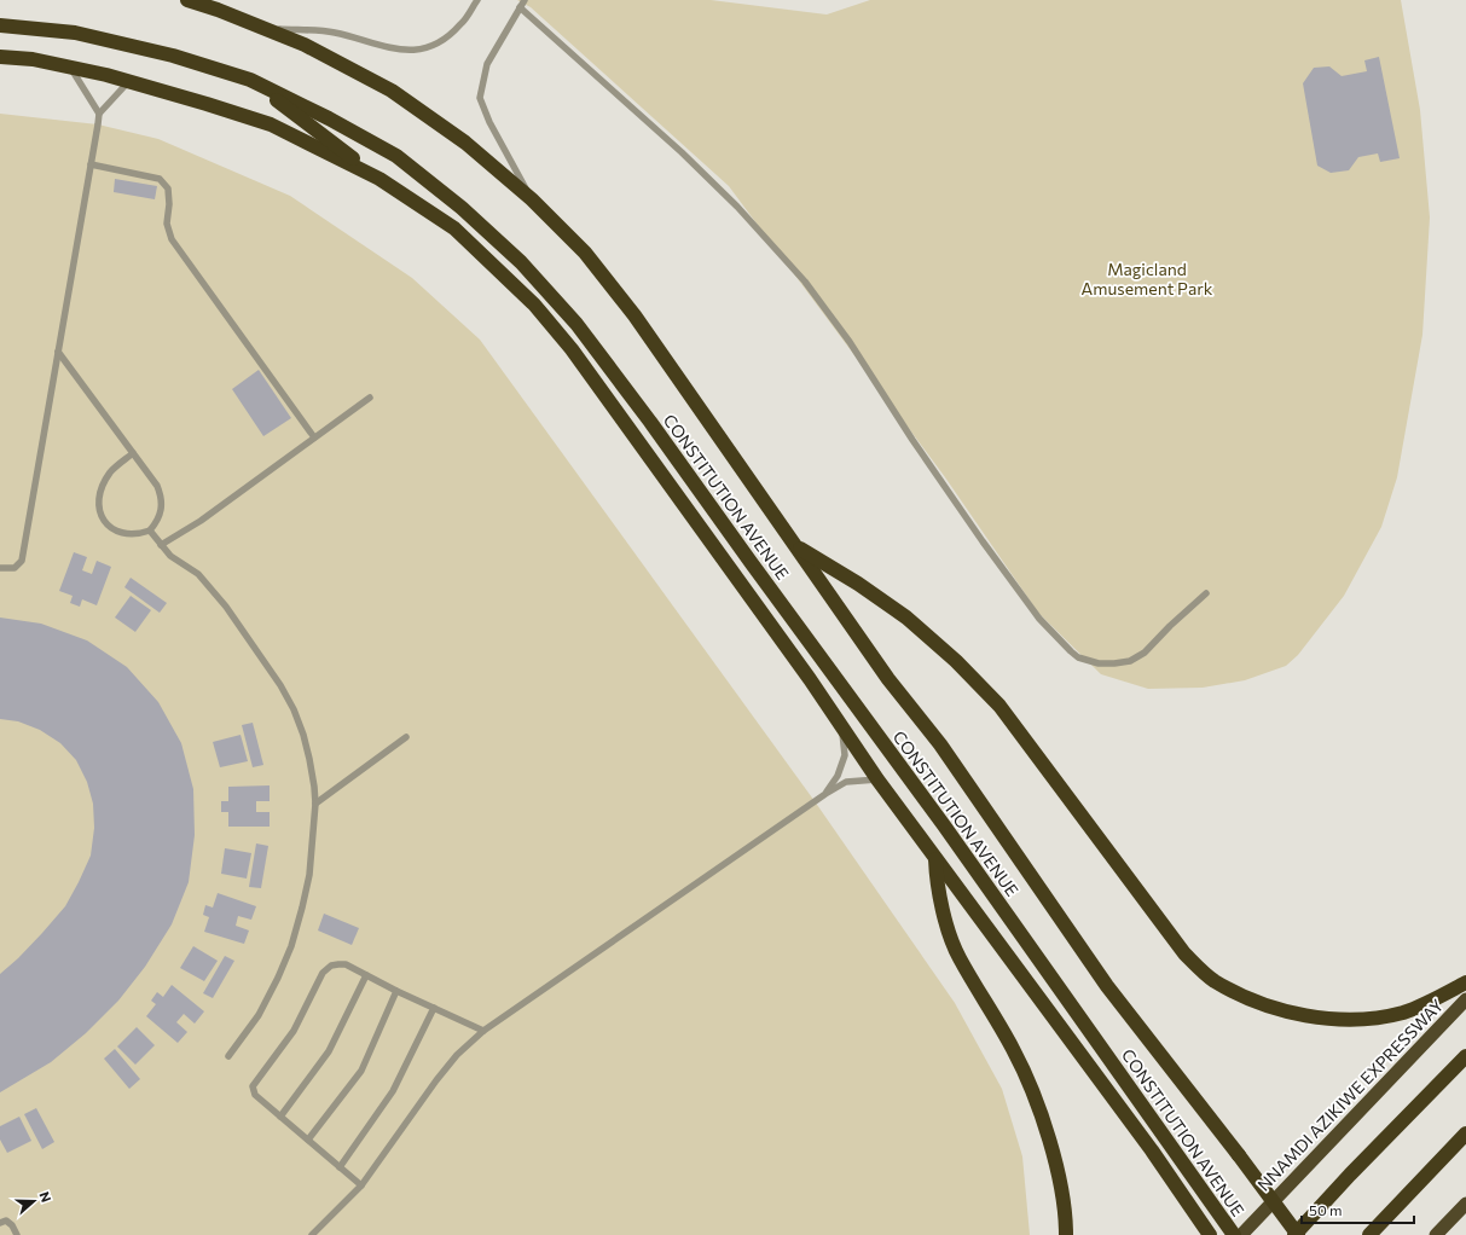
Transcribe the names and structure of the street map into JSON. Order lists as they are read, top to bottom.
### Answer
{
  "streets": {
    "highway": ["CONSTITUTION AVENUE", "NNAMDI AZIKIWE EXPRESSWAY"]
  },
  "parks": ["Magicland Amusement Park"],
  "scale_bar": "50 m",
  "north": "right"
}
